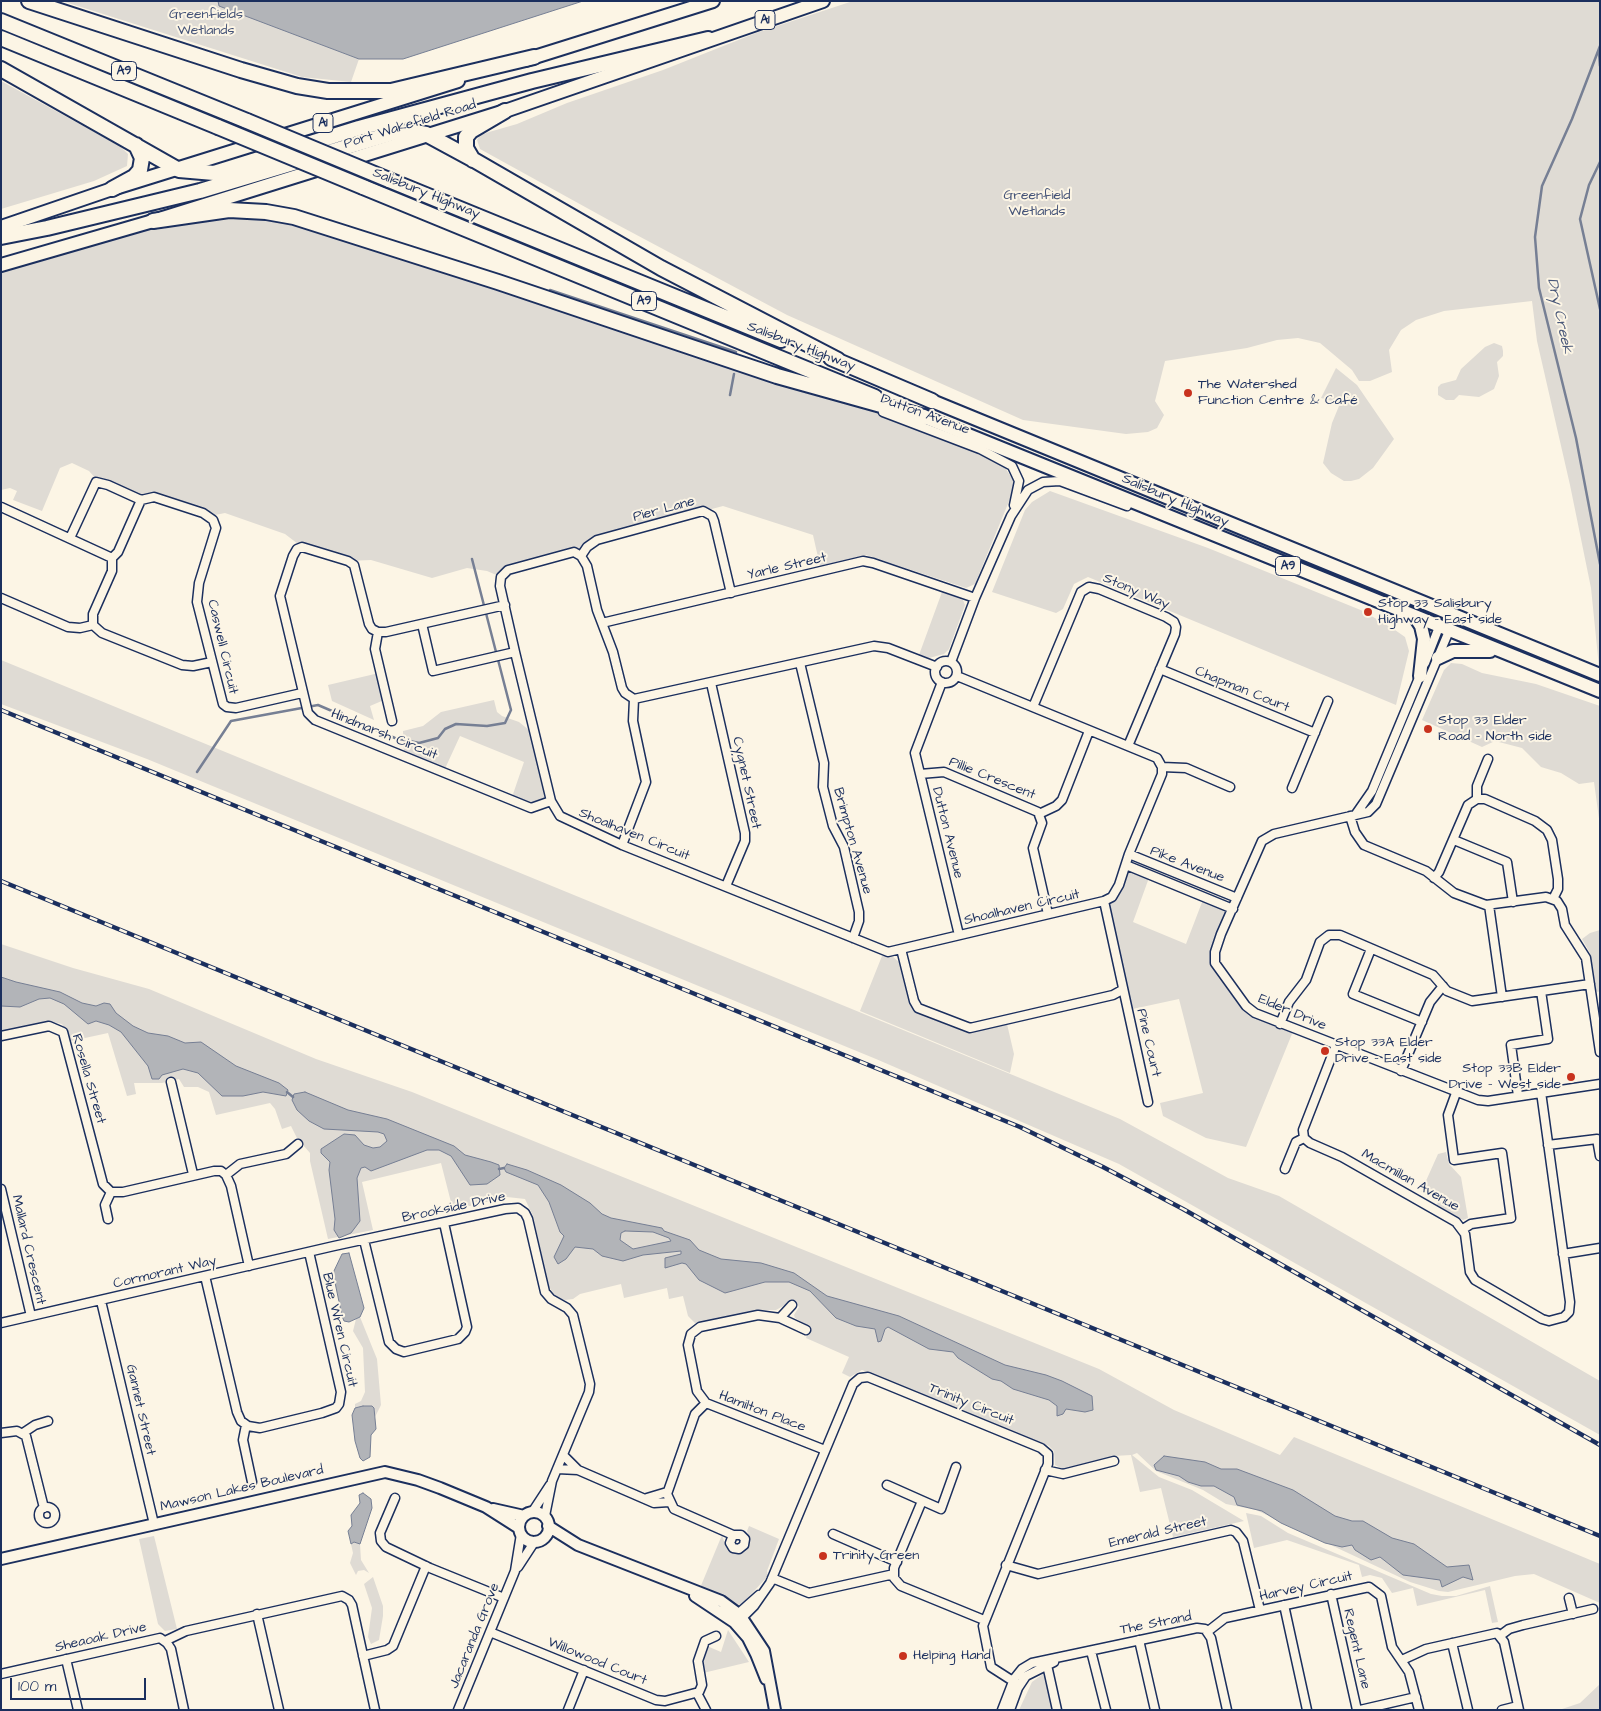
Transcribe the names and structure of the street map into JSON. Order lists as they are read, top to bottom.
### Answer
{
  "streets": {
    "highway": [
      "A1",
      "A9",
      "Port Wakefield Road",
      "Salisbury Highway"
    ],
    "street": [
      "Dutton Avenue",
      "Pier Lane",
      "Yarle Street",
      "Stony Way",
      "Caswell Circuit",
      "Chapman Court",
      "Hindmarsh Circuit",
      "Pillie Crescent",
      "Cygnet Street",
      "Shoalhaven Circuit",
      "Brimpton Avenue",
      "Pike Avenue",
      "Elder Drive",
      "Pine Court",
      "Rosella Street",
      "Macmillan Avenue",
      "Brookside Drive",
      "Mallard Crescent",
      "Cormorant Way",
      "Blue Wren Circuit",
      "Trinity Circuit",
      "Gannet Street",
      "Hamilton Place",
      "Mawson Lakes Boulevard",
      "Emerald Street",
      "Harvey Circuit",
      "The Strand",
      "Jacaranda Grove",
      "Sheaoak Drive",
      "Regent Lane",
      "Willowood Court"
    ]
  },
  "crossings": [
    ["Salisbury Highway", "Dutton Avenue"],
    ["Salisbury Highway", "Elder Drive"],
    ["Dutton Avenue", "Yarle Street"],
    ["Dutton Avenue", "Pillie Crescent"],
    ["Dutton Avenue", "Shoalhaven Circuit"],
    ["Pier Lane", "Yarle Street"],
    ["Pier Lane", "Shoalhaven Circuit"],
    ["Stony Way", "Chapman Court"],
    ["Caswell Circuit", "Hindmarsh Circuit"],
    ["Hindmarsh Circuit", "Shoalhaven Circuit"],
    ["Pillie Crescent", "Shoalhaven Circuit"],
    ["Cygnet Street", "Shoalhaven Circuit"],
    ["Shoalhaven Circuit", "Brimpton Avenue"],
    ["Shoalhaven Circuit", "Pine Court"],
    ["Pike Avenue", "Elder Drive"],
    ["Elder Drive", "Macmillan Avenue"],
    ["Brookside Drive", "Cormorant Way"],
    ["Brookside Drive", "Mawson Lakes Boulevard"],
    ["Mallard Crescent", "Cormorant Way"],
    ["Cormorant Way", "Blue Wren Circuit"],
    ["Cormorant Way", "Gannet Street"],
    ["Trinity Circuit", "Hamilton Place"],
    ["Gannet Street", "Mawson Lakes Boulevard"],
    ["Mawson Lakes Boulevard", "Jacaranda Grove"],
    ["Emerald Street", "Harvey Circuit"],
    ["Harvey Circuit", "The Strand"],
    ["Harvey Circuit", "Regent Lane"],
    ["Jacaranda Grove", "Willowood Court"]
  ],
  "water": ["Dry Creek"],
  "parks": ["Greenfields Wetlands", "Greenfield Wetlands"],
  "places": [
    "The Watershed Function Centre & Café",
    "Stop 33 Salisbury Highway - East side",
    "Stop 33 Elder Road - North side",
    "Stop 33A Elder Drive - East side",
    "Stop 33B Elder Drive - West side",
    "Trinity Green",
    "Helping Hand"
  ],
  "scale_bar": "100 m"
}
